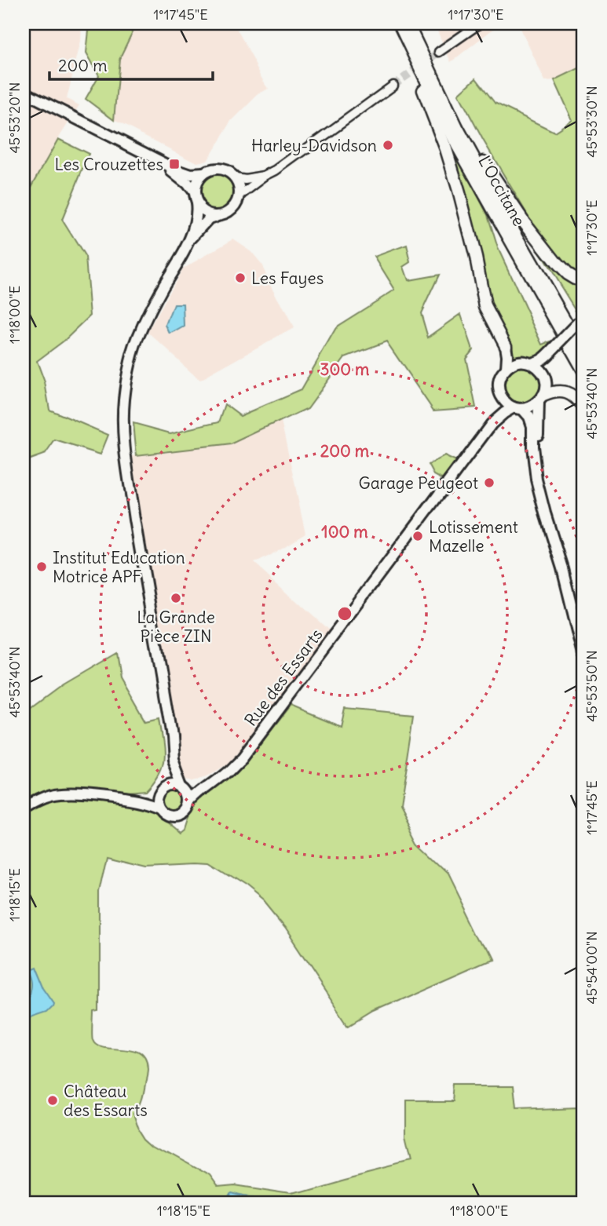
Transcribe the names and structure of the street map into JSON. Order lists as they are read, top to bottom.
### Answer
{
  "streets": {
    "highway": ["L'Occitane"],
    "main road": ["Rue des Essarts"]
  },
  "places": {
    "other": [
      "Harley-Davidson",
      "Les Fayes",
      "Garage Peugeot",
      "Lotissement Mazelle",
      "Institut Education Motrice APF",
      "La Grande Pièce ZIN",
      "Château des Essarts"
    ],
    "transit": ["Les Crouzettes"]
  },
  "scale_bar": "200 m",
  "coordinates": [
    "1°17'45\"E",
    "1°17'30\"E",
    "45°53'20\"N",
    "45°53'30\"N",
    "1°18'00\"E",
    "45°53'40\"N",
    "45°53'50\"N",
    "1°18'15\"E",
    "45°54'00\"N"
  ],
  "rings": ["300 m", "200 m", "100 m"]
}
